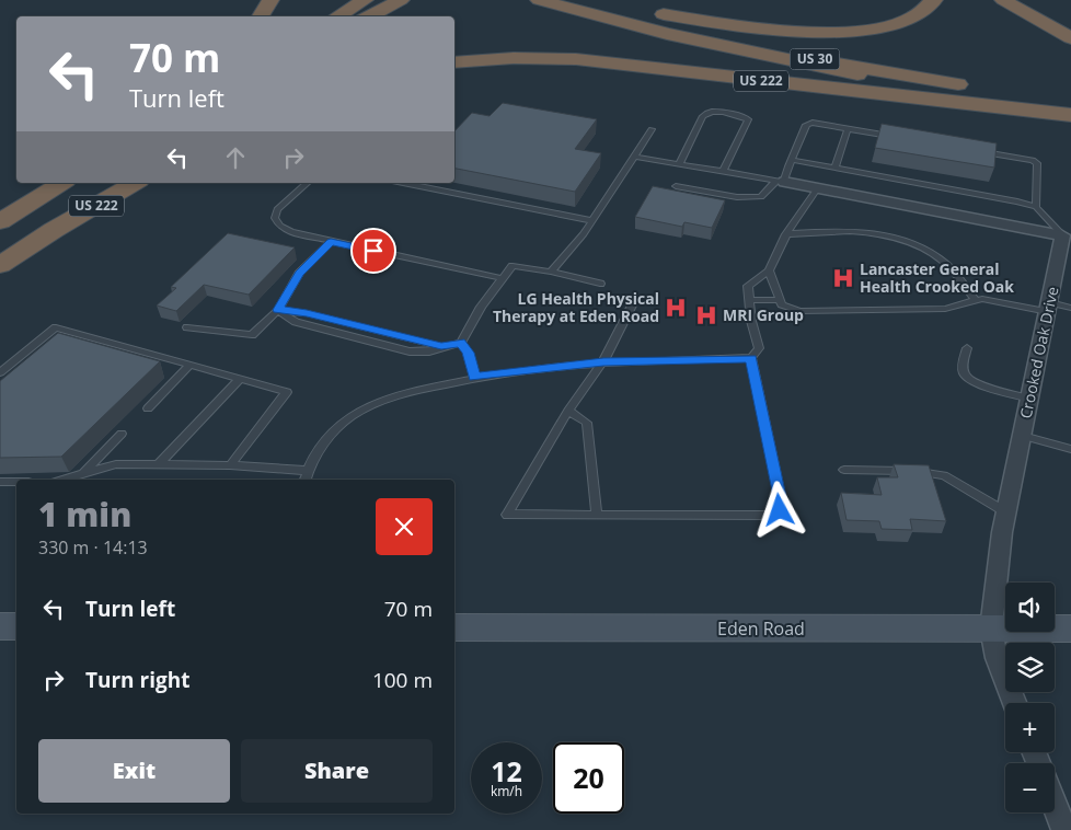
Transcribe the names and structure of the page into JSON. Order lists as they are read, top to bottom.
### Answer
{
  "streets": {
    "highway": ["US 30", "US 222"],
    "street": ["Crooked Oak Drive", "Eden Road"]
  },
  "crossings": [
    ["Crooked Oak Drive", "Eden Road"]
  ],
  "places": {
    "hospital": ["Lancaster General Health Crooked Oak", "LG Health Physical Therapy at Eden Road", "MRI Group"]
  },
  "page": {
    "turn": ["70 m", "Turn left"],
    "heading": ["1 min", "330 m · 14:13"],
    "list": [
      {
        "name": "Turn left",
        "value": "70 m"
      },
      {
        "name": "Turn right",
        "value": "100 m"
      }
    ],
    "map_buttons": ["+", "−"],
    "buttons": ["Exit", "Share"],
    "speed": "12 km/h",
    "limit": "20"
  }
}
